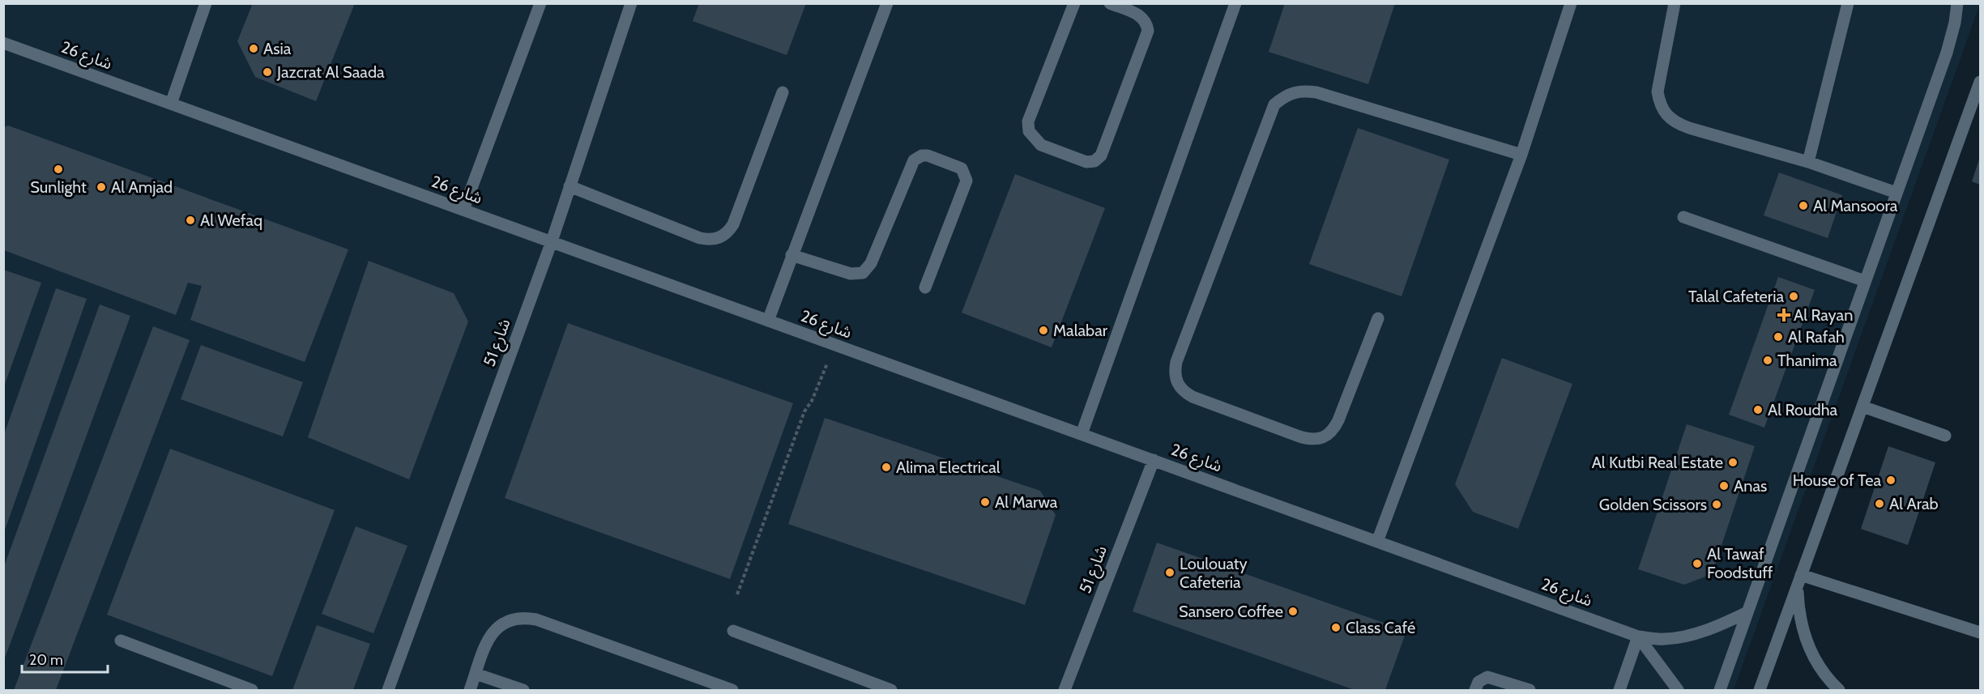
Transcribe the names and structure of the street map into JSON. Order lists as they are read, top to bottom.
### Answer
{
  "streets": {
    "street": ["شارع 26", "شارع 51"]
  },
  "crossings": [
    ["شارع 26", "شارع 51"]
  ],
  "places": {
    "other": [
      "Asia",
      "Jazcrat Al Saada",
      "Sunlight",
      "Al Amjad",
      "Al Mansoora",
      "Al Wefaq",
      "Talal Cafeteria",
      "Malabar",
      "Al Rafah",
      "Thanima",
      "Al Roudha",
      "Al Kutbi Real Estate",
      "Alima Electrical",
      "House of Tea",
      "Anas",
      "Al Marwa",
      "Al Arab",
      "Golden Scissors",
      "Al Tawaf Foodstuff",
      "Loulouaty Cafeteria",
      "Sansero Coffee",
      "Class Café"
    ],
    "health": ["Al Rayan"]
  },
  "scale_bar": "20 m"
}
